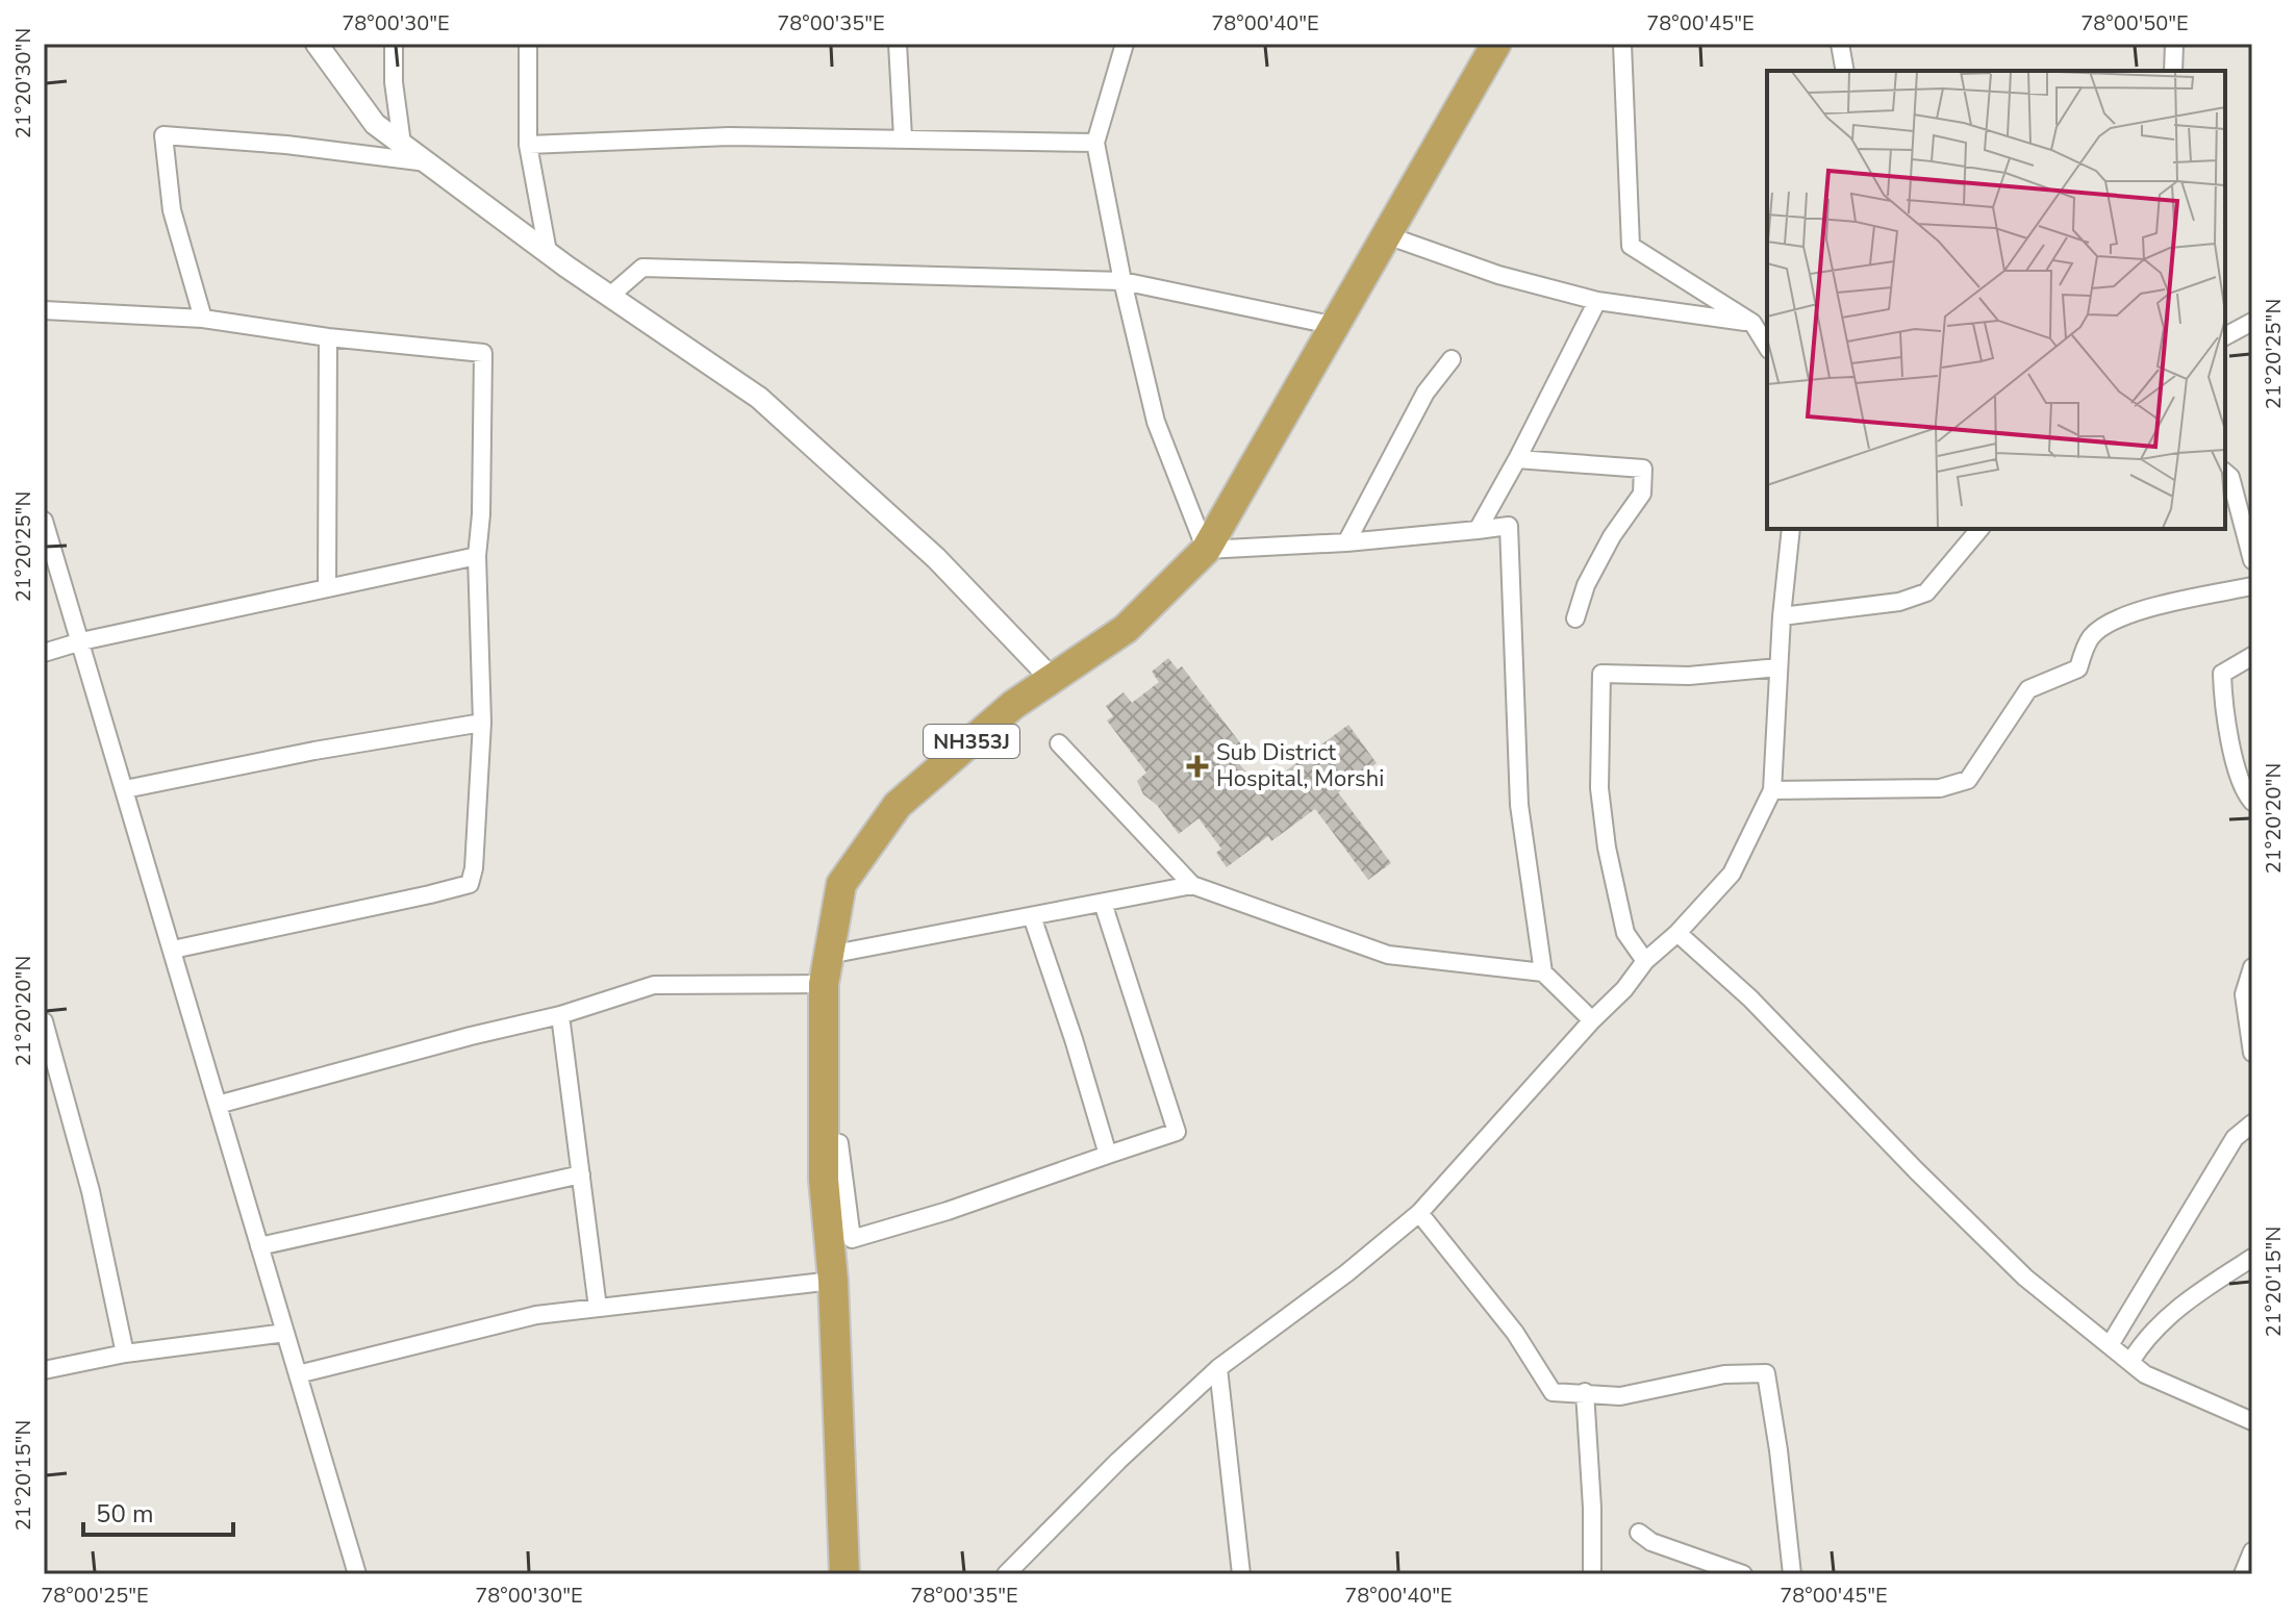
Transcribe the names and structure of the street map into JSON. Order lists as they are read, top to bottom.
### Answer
{
  "streets": {
    "highway": ["NH353J"]
  },
  "places": {
    "health": ["Sub District Hospital, Morshi"]
  },
  "scale_bar": "50 m",
  "coordinates": [
    "78°00'30\"E",
    "78°00'35\"E",
    "78°00'40\"E",
    "78°00'45\"E",
    "78°00'50\"E",
    "21°20'30\"N",
    "21°20'25\"N",
    "21°20'20\"N",
    "21°20'15\"N",
    "78°00'25\"E"
  ]
}
